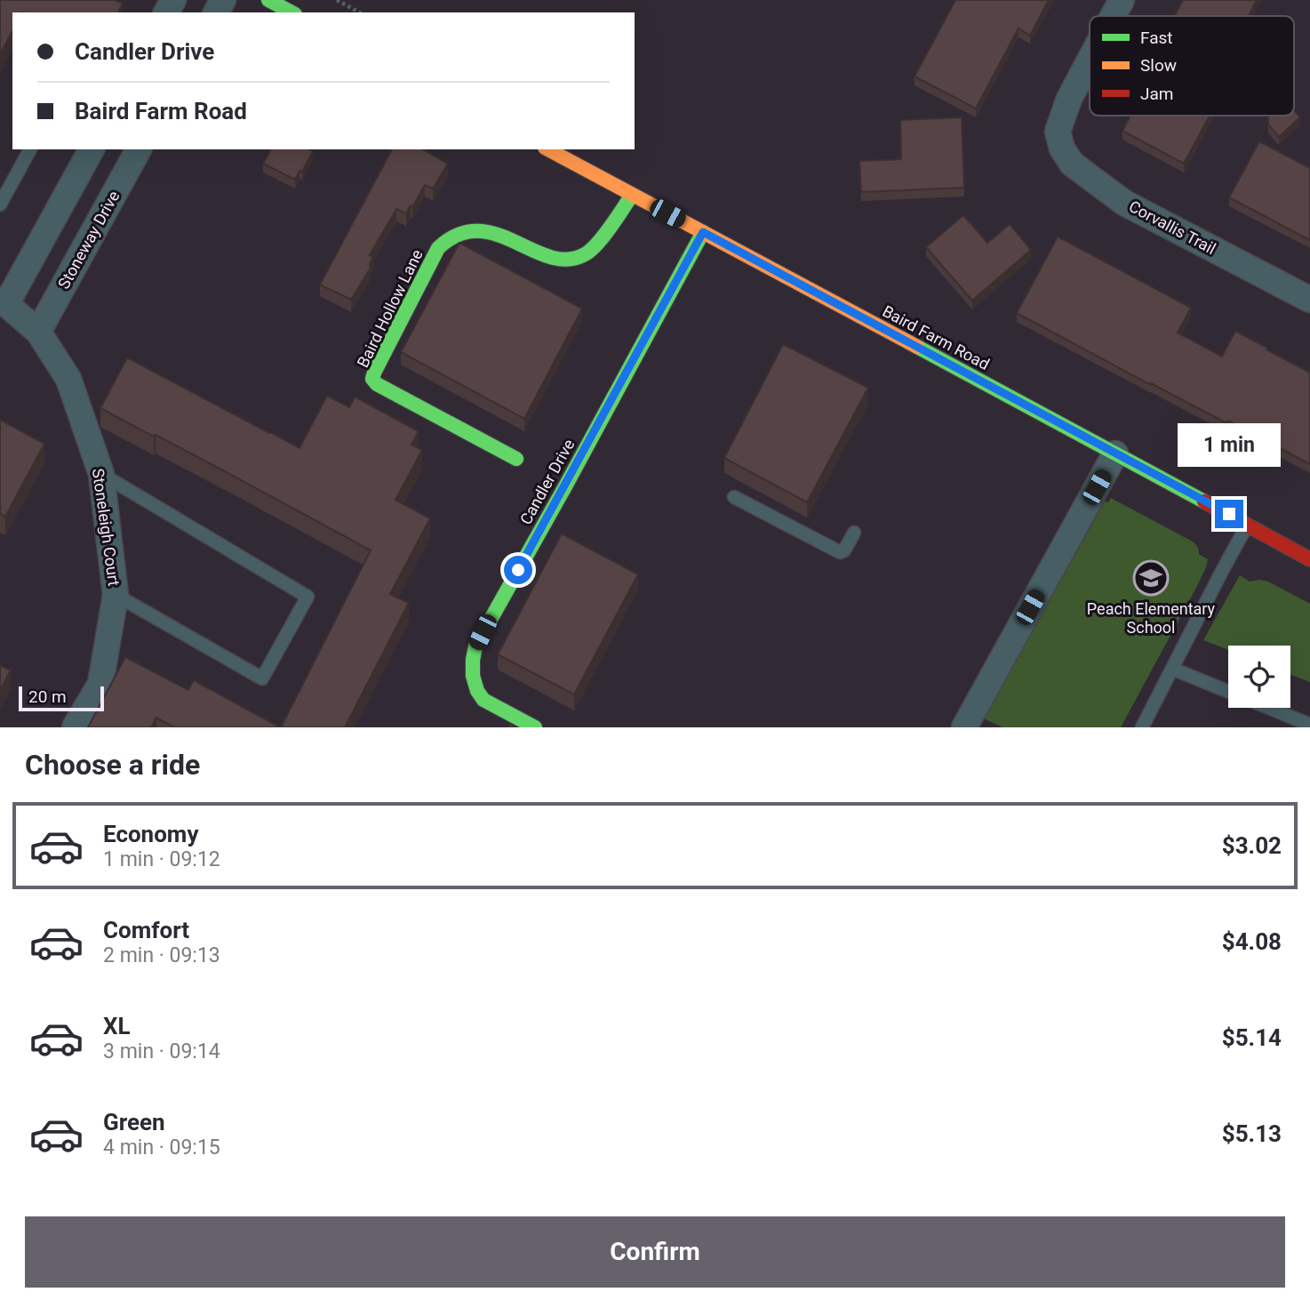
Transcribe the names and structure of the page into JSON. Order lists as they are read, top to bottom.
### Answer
{
  "streets": {
    "street": [
      "Corvallis Trail",
      "Stoneway Drive",
      "Baird Hollow Lane",
      "Baird Farm Road",
      "Candler Drive",
      "Stoneleigh Court"
    ]
  },
  "crossings": [
    ["Stoneway Drive", "Stoneleigh Court"],
    ["Baird Hollow Lane", "Baird Farm Road"],
    ["Baird Farm Road", "Candler Drive"]
  ],
  "places": {
    "school or university": ["Peach Elementary School"]
  },
  "legend": ["Fast", "Slow", "Jam"],
  "scale_bar": "20 m",
  "page": {
    "banner": ["Candler Drive", "Baird Farm Road"],
    "bubble": "1 min",
    "scale": "20 m",
    "heading": "Choose a ride",
    "list": [
      {
        "name": "Economy",
        "note": "1 min · 09:12",
        "value": "$3.02"
      },
      {
        "name": "Comfort",
        "note": "2 min · 09:13",
        "value": "$4.08"
      },
      {
        "name": "XL",
        "note": "3 min · 09:14",
        "value": "$5.14"
      },
      {
        "name": "Green",
        "note": "4 min · 09:15",
        "value": "$5.13"
      }
    ],
    "buttons": "Confirm"
  }
}
